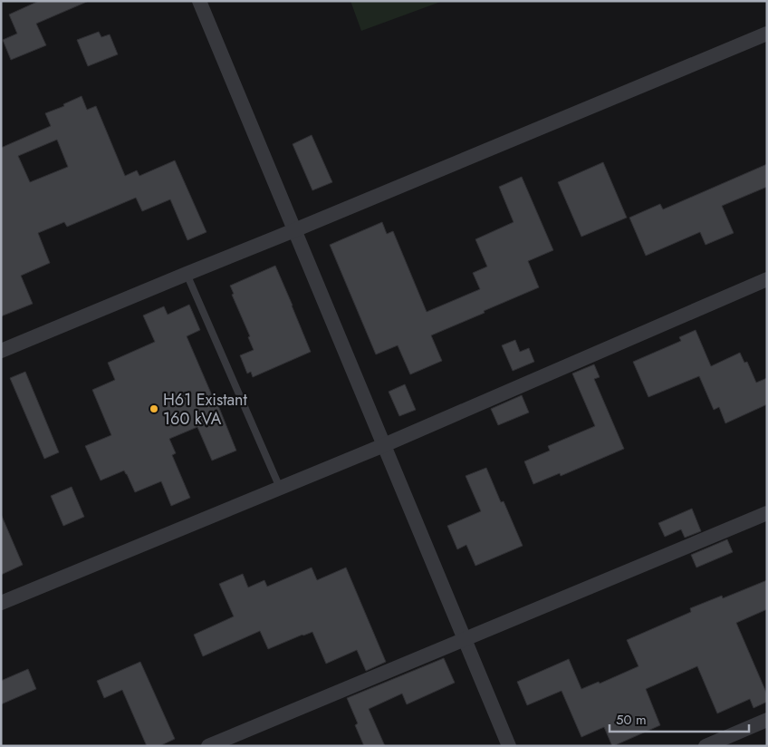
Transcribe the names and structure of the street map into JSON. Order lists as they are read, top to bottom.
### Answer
{
  "places": ["H61 Existant 160 kVA"],
  "scale_bar": "50 m"
}
